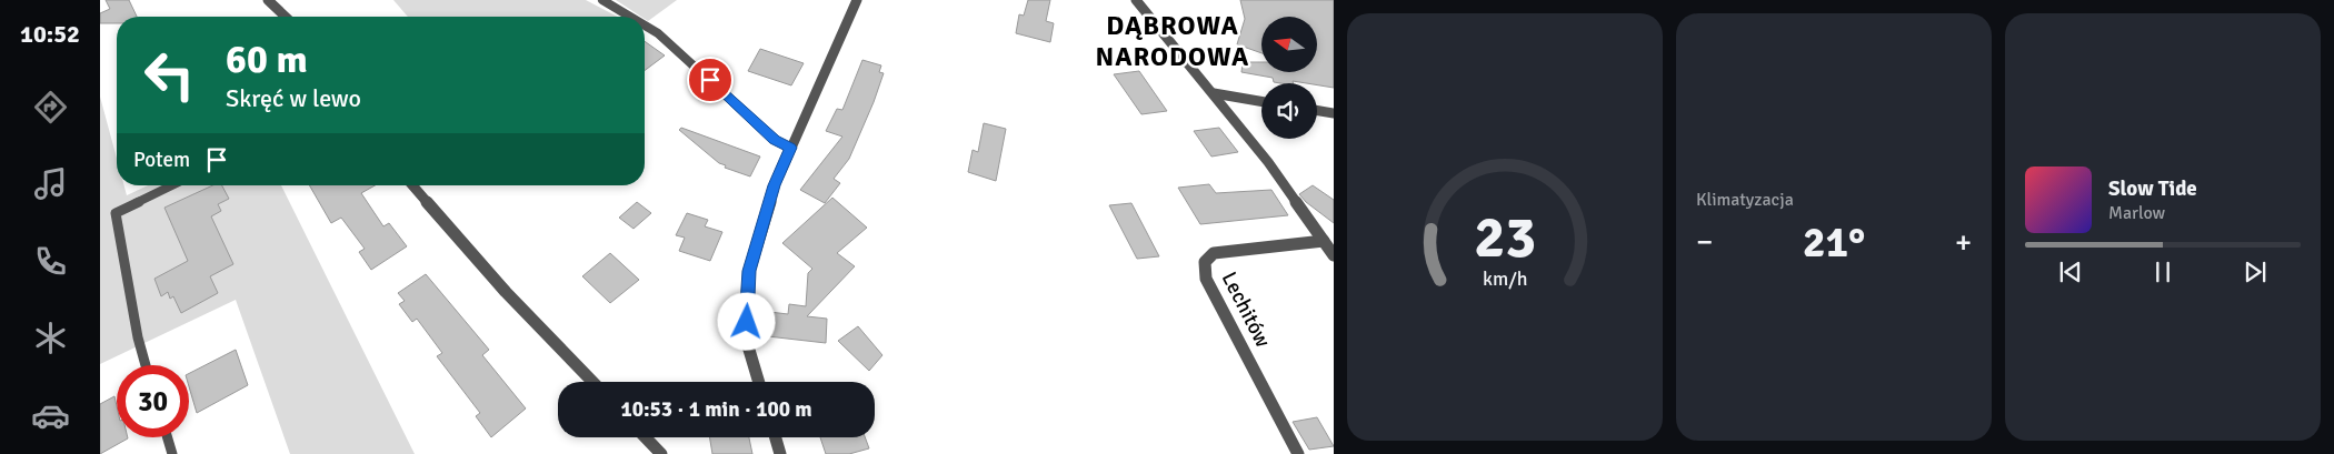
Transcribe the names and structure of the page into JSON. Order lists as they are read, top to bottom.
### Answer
{
  "streets": {
    "street": ["Lechitów"]
  },
  "districts": ["DĄBROWA NARODOWA"],
  "north": "left",
  "page": {
    "tabs": "10:52",
    "tile": "Klimatyzacja",
    "turn": ["60 m", "Skręć w lewo"],
    "then": "Potem",
    "song": ["Slow Tide", "Marlow"],
    "heat": ["−", "21°", "+"],
    "limit": "30",
    "trip": "10:53 · 1 min · 100 m",
    "gauge": ["23", "km/h"]
  }
}
